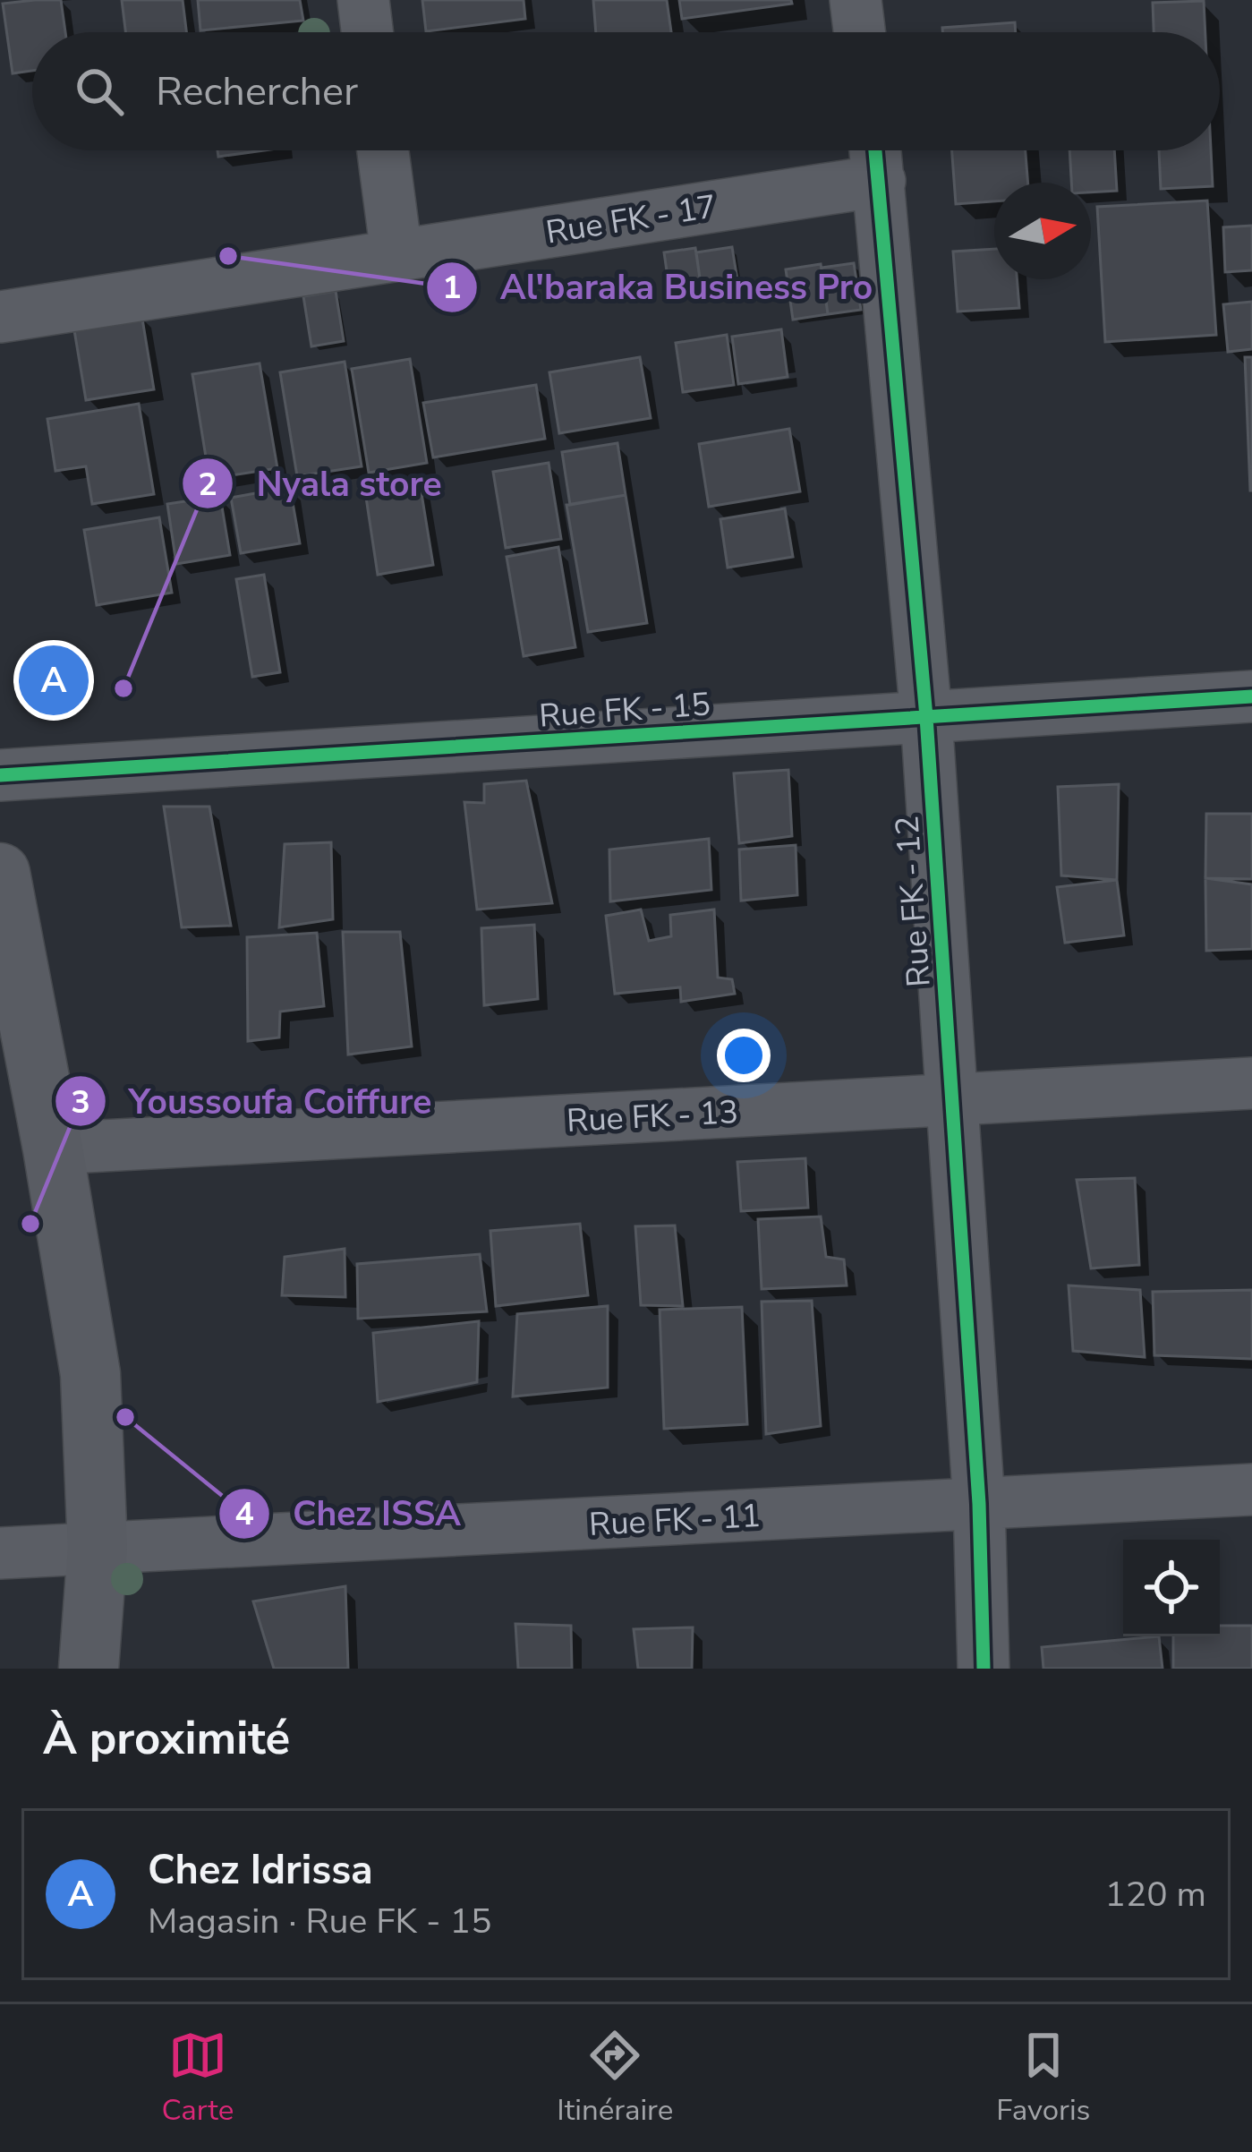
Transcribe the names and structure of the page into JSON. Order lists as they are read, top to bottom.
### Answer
{
  "streets": {
    "street": [
      "Rue FK - 17",
      "Rue FK - 15",
      "Rue FK - 12",
      "Rue FK - 13",
      "Rue FK - 11"
    ]
  },
  "crossings": [
    ["Rue FK - 17", "Rue FK - 12"],
    ["Rue FK - 15", "Rue FK - 12"],
    ["Rue FK - 12", "Rue FK - 13"],
    ["Rue FK - 12", "Rue FK - 11"]
  ],
  "places": [
    "Al'baraka Business Pro",
    "Nyala store",
    "Youssoufa Coiffure",
    "Chez ISSA"
  ],
  "north": "right",
  "page": {
    "search": "Rechercher",
    "pins": "A",
    "heading": "À proximité",
    "list": [
      {
        "mark": "A",
        "name": "Chez Idrissa",
        "note": "Magasin · Rue FK - 15",
        "value": "120 m"
      }
    ],
    "nav": ["Carte", "Itinéraire", "Favoris"]
  }
}
